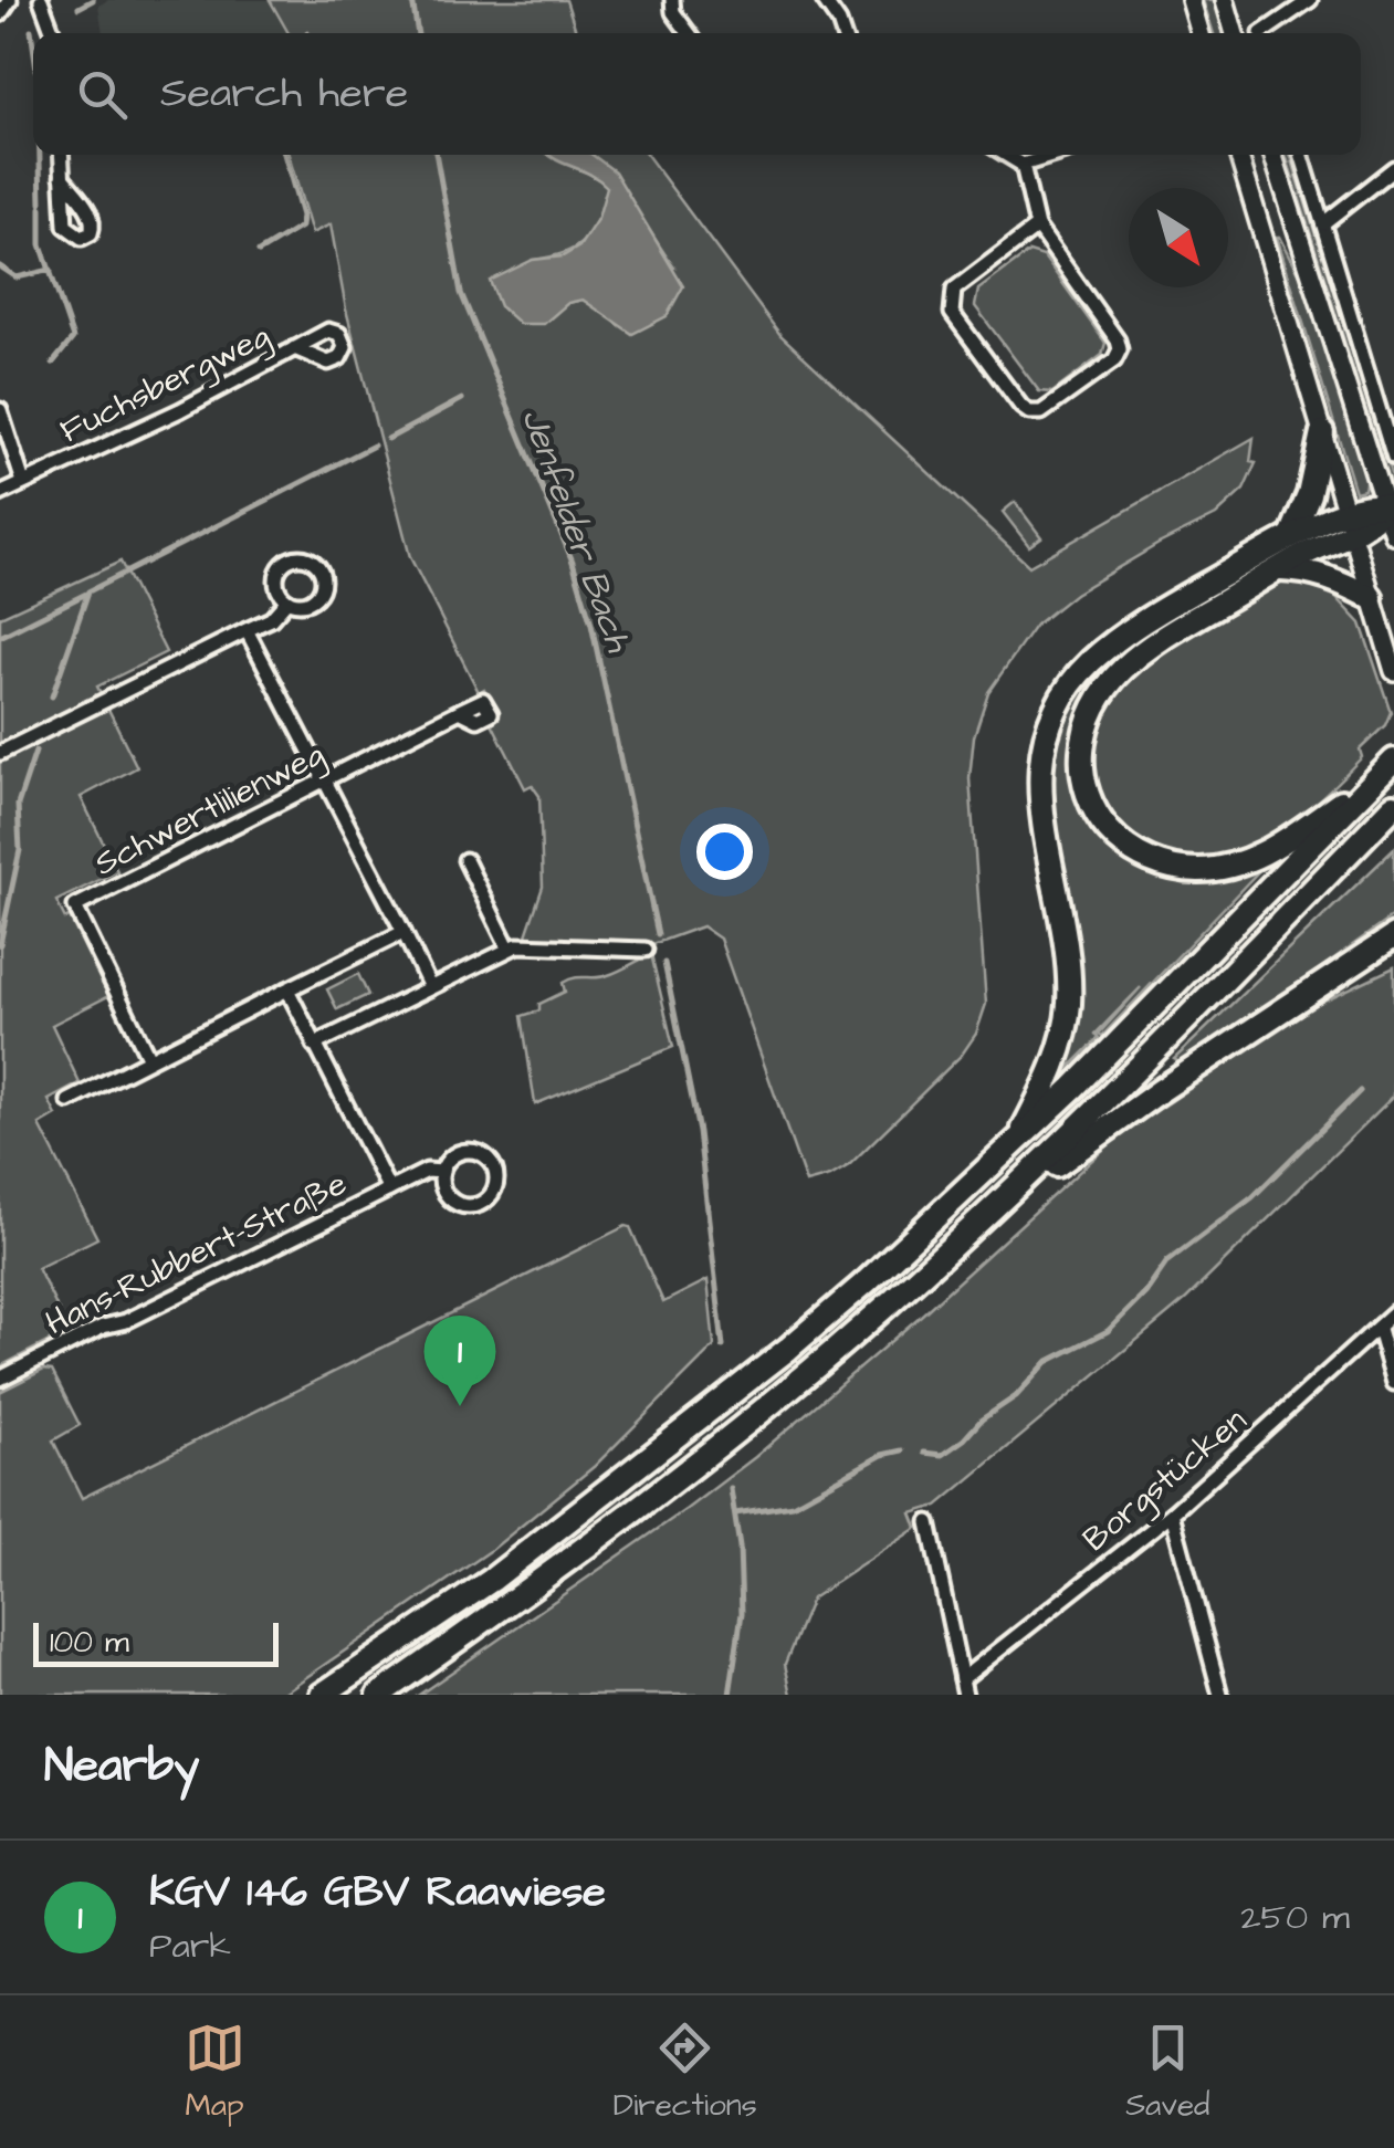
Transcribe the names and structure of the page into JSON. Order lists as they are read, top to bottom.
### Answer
{
  "streets": {
    "street": [
      "Fuchsbergweg",
      "Schwertlilienweg",
      "Hans-Rubbert-Straße",
      "Borgstücken"
    ]
  },
  "water": ["Jenfelder Bach"],
  "scale_bar": "100 m",
  "north": "bottom right",
  "page": {
    "search": "Search here",
    "pins": "1",
    "scale": "100 m",
    "heading": "Nearby",
    "list": [
      {
        "mark": "1",
        "name": "KGV 146 GBV Raawiese",
        "note": "Park",
        "value": "250 m"
      }
    ],
    "nav": ["Map", "Directions", "Saved"]
  }
}
